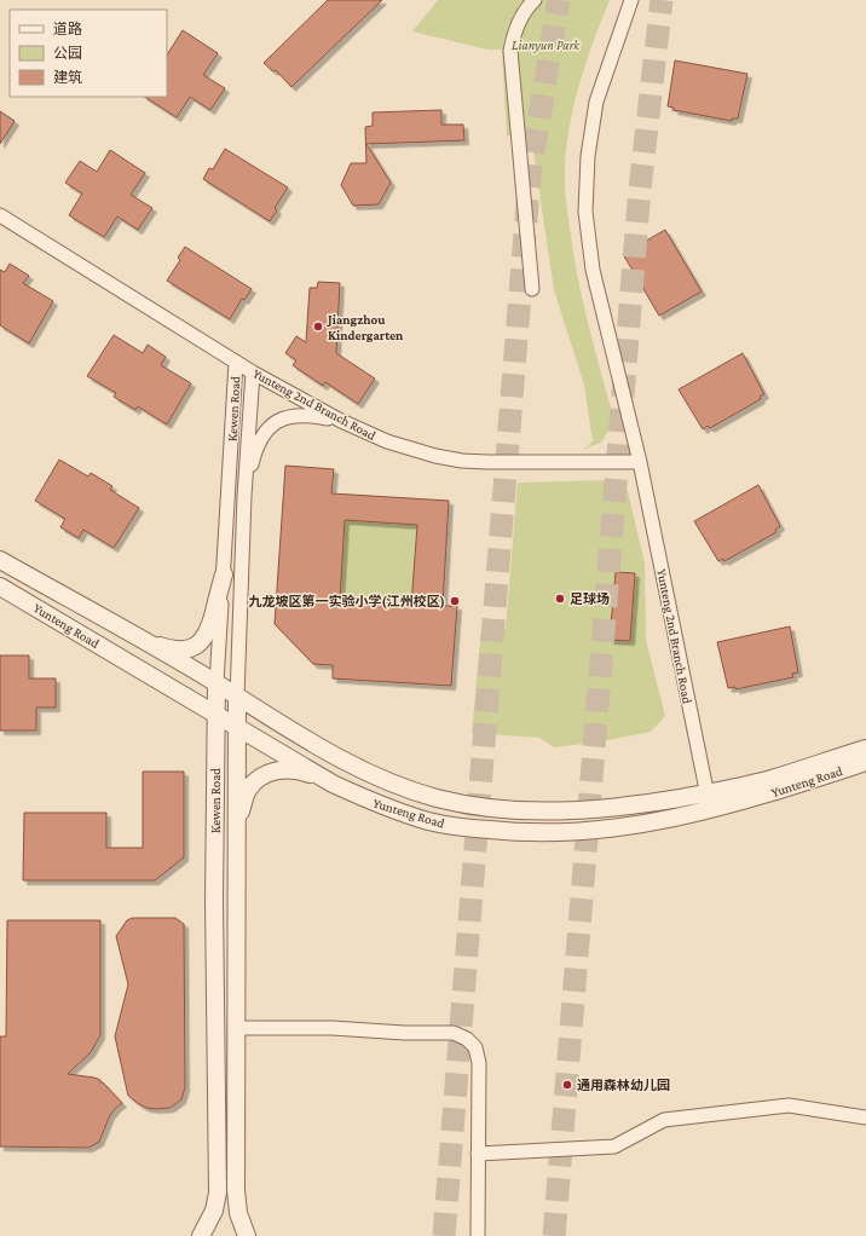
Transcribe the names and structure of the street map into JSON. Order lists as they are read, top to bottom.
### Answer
{
  "streets": {
    "street": ["Yunteng 2nd Branch Road", "Kewen Road", "Yunteng Road"]
  },
  "crossings": [
    ["Yunteng 2nd Branch Road", "Kewen Road"],
    ["Yunteng 2nd Branch Road", "Yunteng Road"],
    ["Kewen Road", "Yunteng Road"]
  ],
  "parks": ["Lianyun Park"],
  "places": [
    "Jiangzhou Kindergarten",
    "足球场",
    "九龙坡区第一实验小学(江州校区)",
    "通用森林幼儿园"
  ],
  "legend": ["道路", "公园", "建筑"]
}
